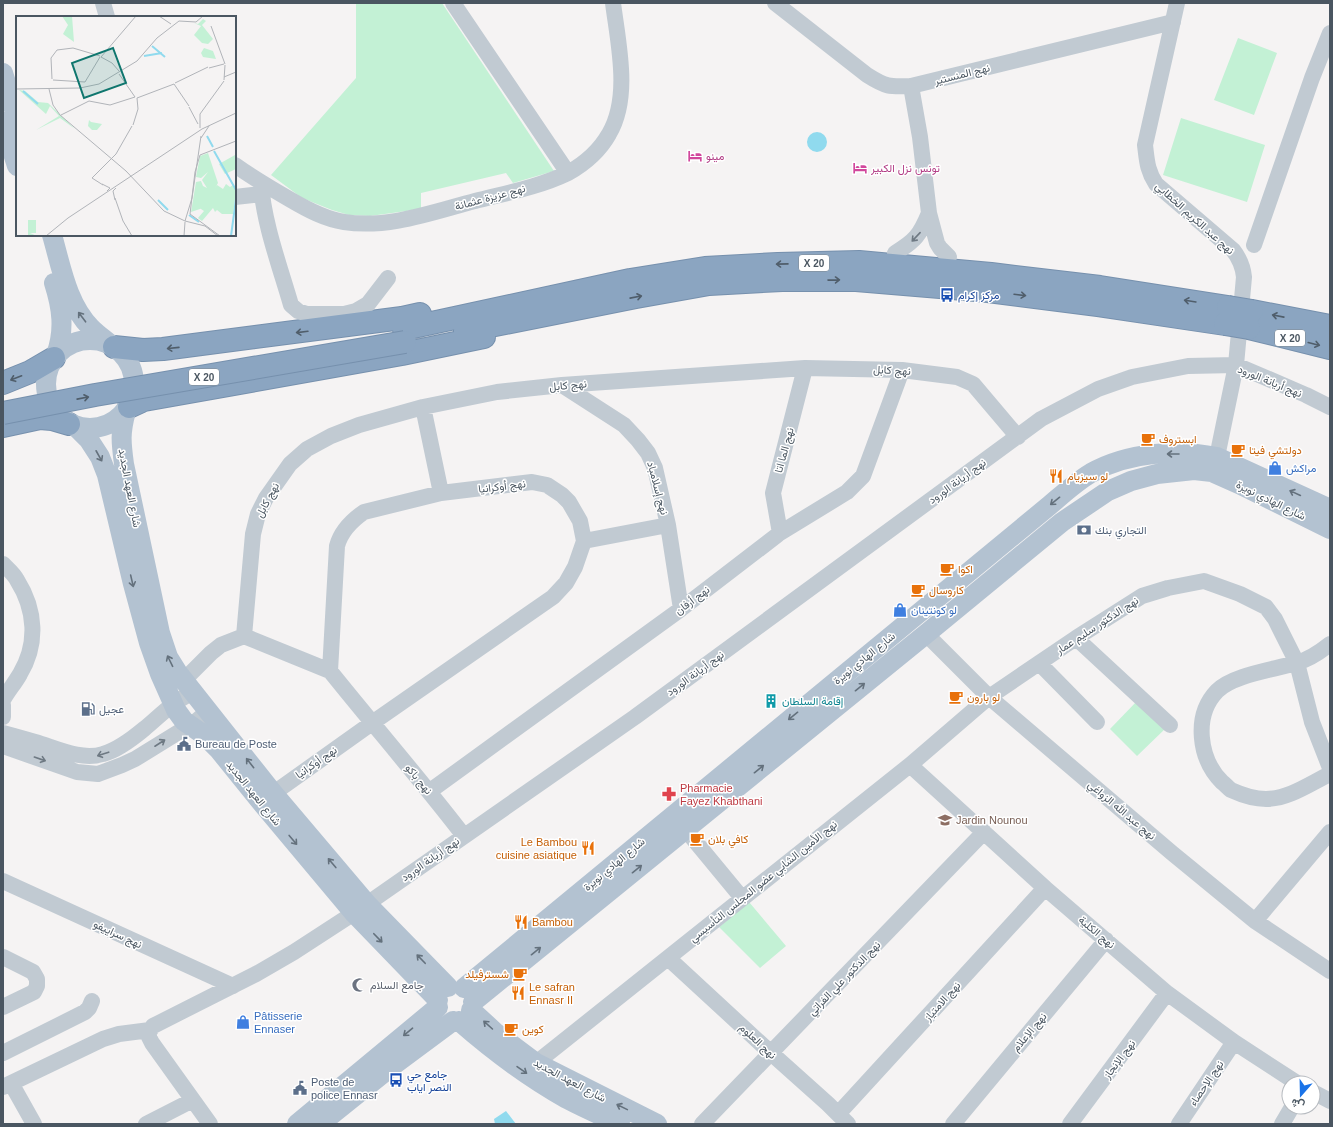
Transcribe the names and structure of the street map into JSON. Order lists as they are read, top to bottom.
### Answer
{
  "streets": {
    "highway": ["X 20"],
    "main road": ["شارع العهد الجديد", "شارع الهادي نويرة"],
    "street": [
      "نهج المنستير",
      "نهج عزيزة عثمانة",
      "نهج عبد الكريم الخطابي",
      "نهج كابل",
      "نهج أريانة الورود",
      "نهج الما اتا",
      "نهج أوكرانيا",
      "نهج إسلامباد",
      "نهج أرفان",
      "نهج الدكتور سليم عمار",
      "نهج باكو",
      "نهج عبد الله الزواغي",
      "نهج الأمين الشابي عضو المجلس التأسيسي",
      "نهج الكلية",
      "نهج سراييفو",
      "نهج الدكتور علي الفراتي",
      "نهج الامتياز",
      "نهج الإعلام",
      "نهج العلوم",
      "نهج الإنجاز",
      "نهج الإحصاء"
    ]
  },
  "crossings": [
    ["نهج المنستير", "نهج عبد الكريم الخطابي"],
    ["نهج عبد الكريم الخطابي", "نهج أريانة الورود"],
    ["نهج عبد الكريم الخطابي", "شارع الهادي نويرة"],
    ["نهج كابل", "نهج أريانة الورود"],
    ["نهج كابل", "نهج الما اتا"],
    ["نهج كابل", "نهج إسلامباد"],
    ["نهج كابل", "نهج أرفان"],
    ["نهج أريانة الورود", "شارع العهد الجديد"],
    ["نهج أريانة الورود", "نهج باكو"],
    ["نهج أريانة الورود", "نهج سراييفو"],
    ["نهج الما اتا", "نهج أرفان"],
    ["نهج أوكرانيا", "شارع العهد الجديد"],
    ["نهج أوكرانيا", "نهج باكو"],
    ["شارع العهد الجديد", "شارع الهادي نويرة"],
    ["شارع العهد الجديد", "نهج الأمين الشابي عضو المجلس التأسيسي"],
    ["نهج إسلامباد", "نهج أرفان"],
    ["شارع الهادي نويرة", "نهج عبد الله الزواغي"],
    ["نهج أرفان", "نهج باكو"],
    ["نهج الدكتور سليم عمار", "نهج عبد الله الزواغي"],
    ["نهج الدكتور سليم عمار", "نهج الأمين الشابي عضو المجلس التأسيسي"],
    ["نهج عبد الله الزواغي", "نهج الأمين الشابي عضو المجلس التأسيسي"],
    ["نهج الأمين الشابي عضو المجلس التأسيسي", "نهج الكلية"],
    ["نهج الأمين الشابي عضو المجلس التأسيسي", "نهج العلوم"],
    ["نهج الكلية", "نهج الدكتور علي الفراتي"],
    ["نهج الكلية", "نهج الامتياز"],
    ["نهج الكلية", "نهج الإعلام"],
    ["نهج الكلية", "نهج الإنجاز"],
    ["نهج الكلية", "نهج الإحصاء"],
    ["نهج الدكتور علي الفراتي", "نهج العلوم"],
    ["نهج الامتياز", "نهج العلوم"]
  ],
  "places": {
    "hotel": ["مينو", "تونس نزل الكبير"],
    "bus stop": ["مركز إكرام", "جامع حي النصر اياب"],
    "cafe": [
      "ابستروف",
      "دولتشي فيتا",
      "اكوا",
      "كاروسال",
      "لو بارون",
      "كافي بلان",
      "شسترفيلد",
      "كوين"
    ],
    "shop": ["مراكش", "لو كونتينان", "Pâtisserie Ennaser"],
    "restaurant": [
      "لو سيزيام",
      "Le Bambou cuisine asiatique",
      "Bambou",
      "Le safran Ennasr II"
    ],
    "bank": ["التجاري بنك"],
    "building": ["إقامة السلطان"],
    "fuel station": ["عجيل"],
    "public building": ["Bureau de Poste", "Poste de police Ennasr"],
    "pharmacy": ["Pharmacie Fayez Khabthani"],
    "school or university": ["Jardin Nounou"],
    "mosque": ["جامع السلام"]
  },
  "north": "bottom"
}
